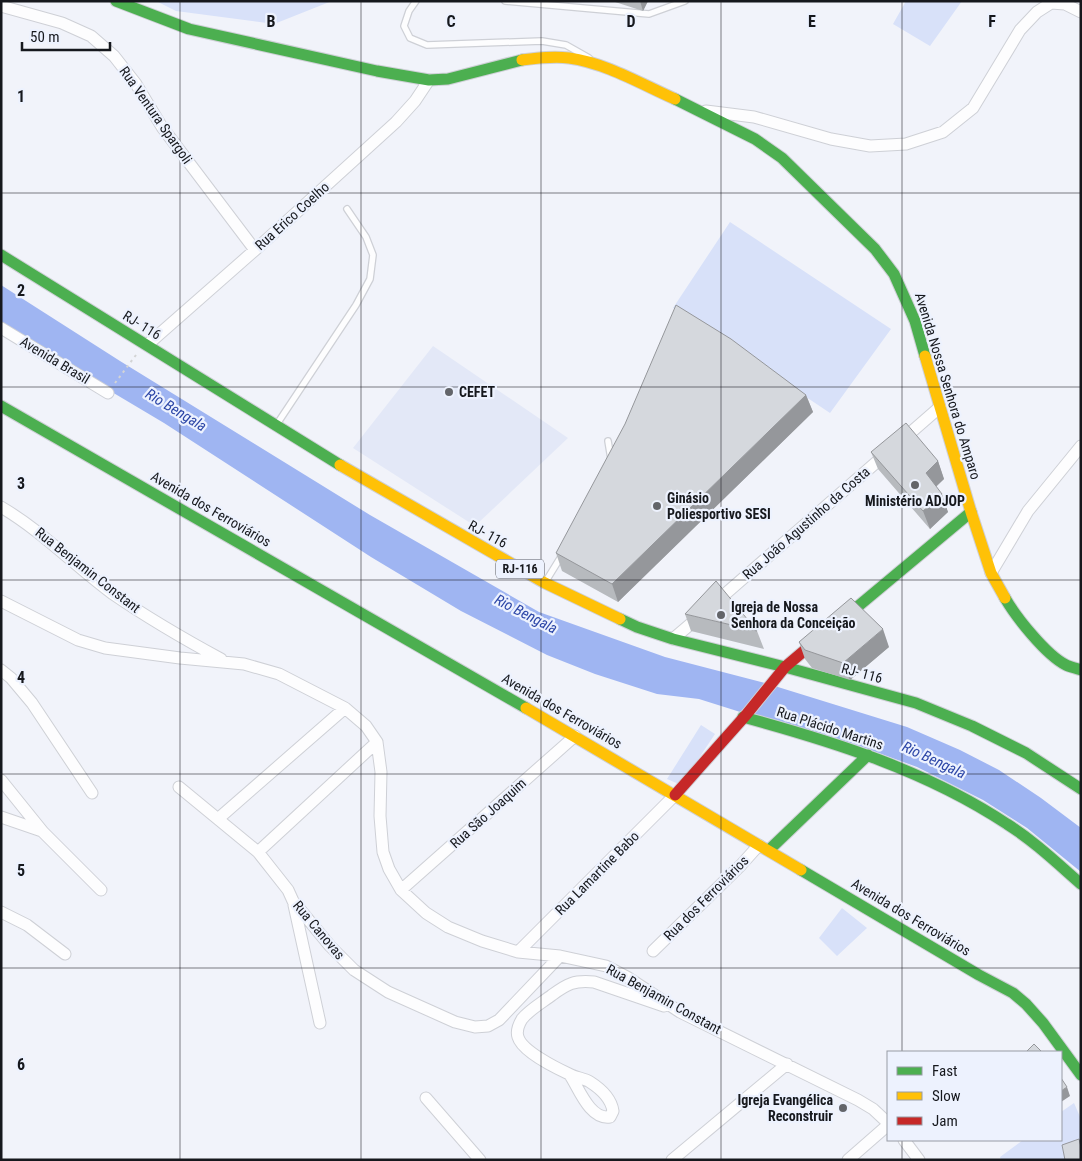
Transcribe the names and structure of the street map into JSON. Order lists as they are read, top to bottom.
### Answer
{
  "streets": {
    "main road": [
      "RJ- 116",
      "Avenida Nossa Senhora do Amparo",
      "Avenida dos Ferroviários",
      "RJ-116",
      "Rua Plácido Martins"
    ],
    "street": [
      "Rua Ventura Spargoli",
      "Rua Erico Coelho",
      "Avenida Brasil",
      "Rua João Agustinho da Costa",
      "Rua Benjamin Constant",
      "Rua São Joaquim",
      "Rua Lamartine Babo",
      "Rua dos Ferroviários",
      "Rua Canovas"
    ]
  },
  "crossings": [
    ["Rua Ventura Spargoli", "Rua Erico Coelho"],
    ["Rua Erico Coelho", "RJ- 116"],
    ["Rua Erico Coelho", "Avenida Nossa Senhora do Amparo"],
    ["RJ- 116", "Rua João Agustinho da Costa"],
    ["RJ- 116", "Rua Plácido Martins"],
    ["Avenida Nossa Senhora do Amparo", "Rua João Agustinho da Costa"],
    ["Avenida Nossa Senhora do Amparo", "Rua Plácido Martins"],
    ["Avenida dos Ferroviários", "Rua Plácido Martins"],
    ["Avenida dos Ferroviários", "Rua São Joaquim"],
    ["Avenida dos Ferroviários", "Rua Lamartine Babo"],
    ["Avenida dos Ferroviários", "Rua dos Ferroviários"],
    ["Rua Benjamin Constant", "Rua São Joaquim"],
    ["Rua Benjamin Constant", "Rua Lamartine Babo"],
    ["Rua Benjamin Constant", "Rua Canovas"],
    ["Rua Plácido Martins", "Rua Lamartine Babo"]
  ],
  "water": ["Rio Bengala"],
  "places": [
    "CEFET",
    "Ministério ADJOP",
    "Ginásio Poliesportivo SESI",
    "Igreja de Nossa Senhora da Conceição",
    "Igreja Evangélica Reconstruir"
  ],
  "legend": ["Fast", "Slow", "Jam"],
  "scale_bar": "50 m",
  "grid": {
    "columns": [
      "B",
      "C",
      "D",
      "E",
      "F"
    ],
    "rows": [
      "1",
      "2",
      "3",
      "4",
      "5",
      "6"
    ]
  }
}
